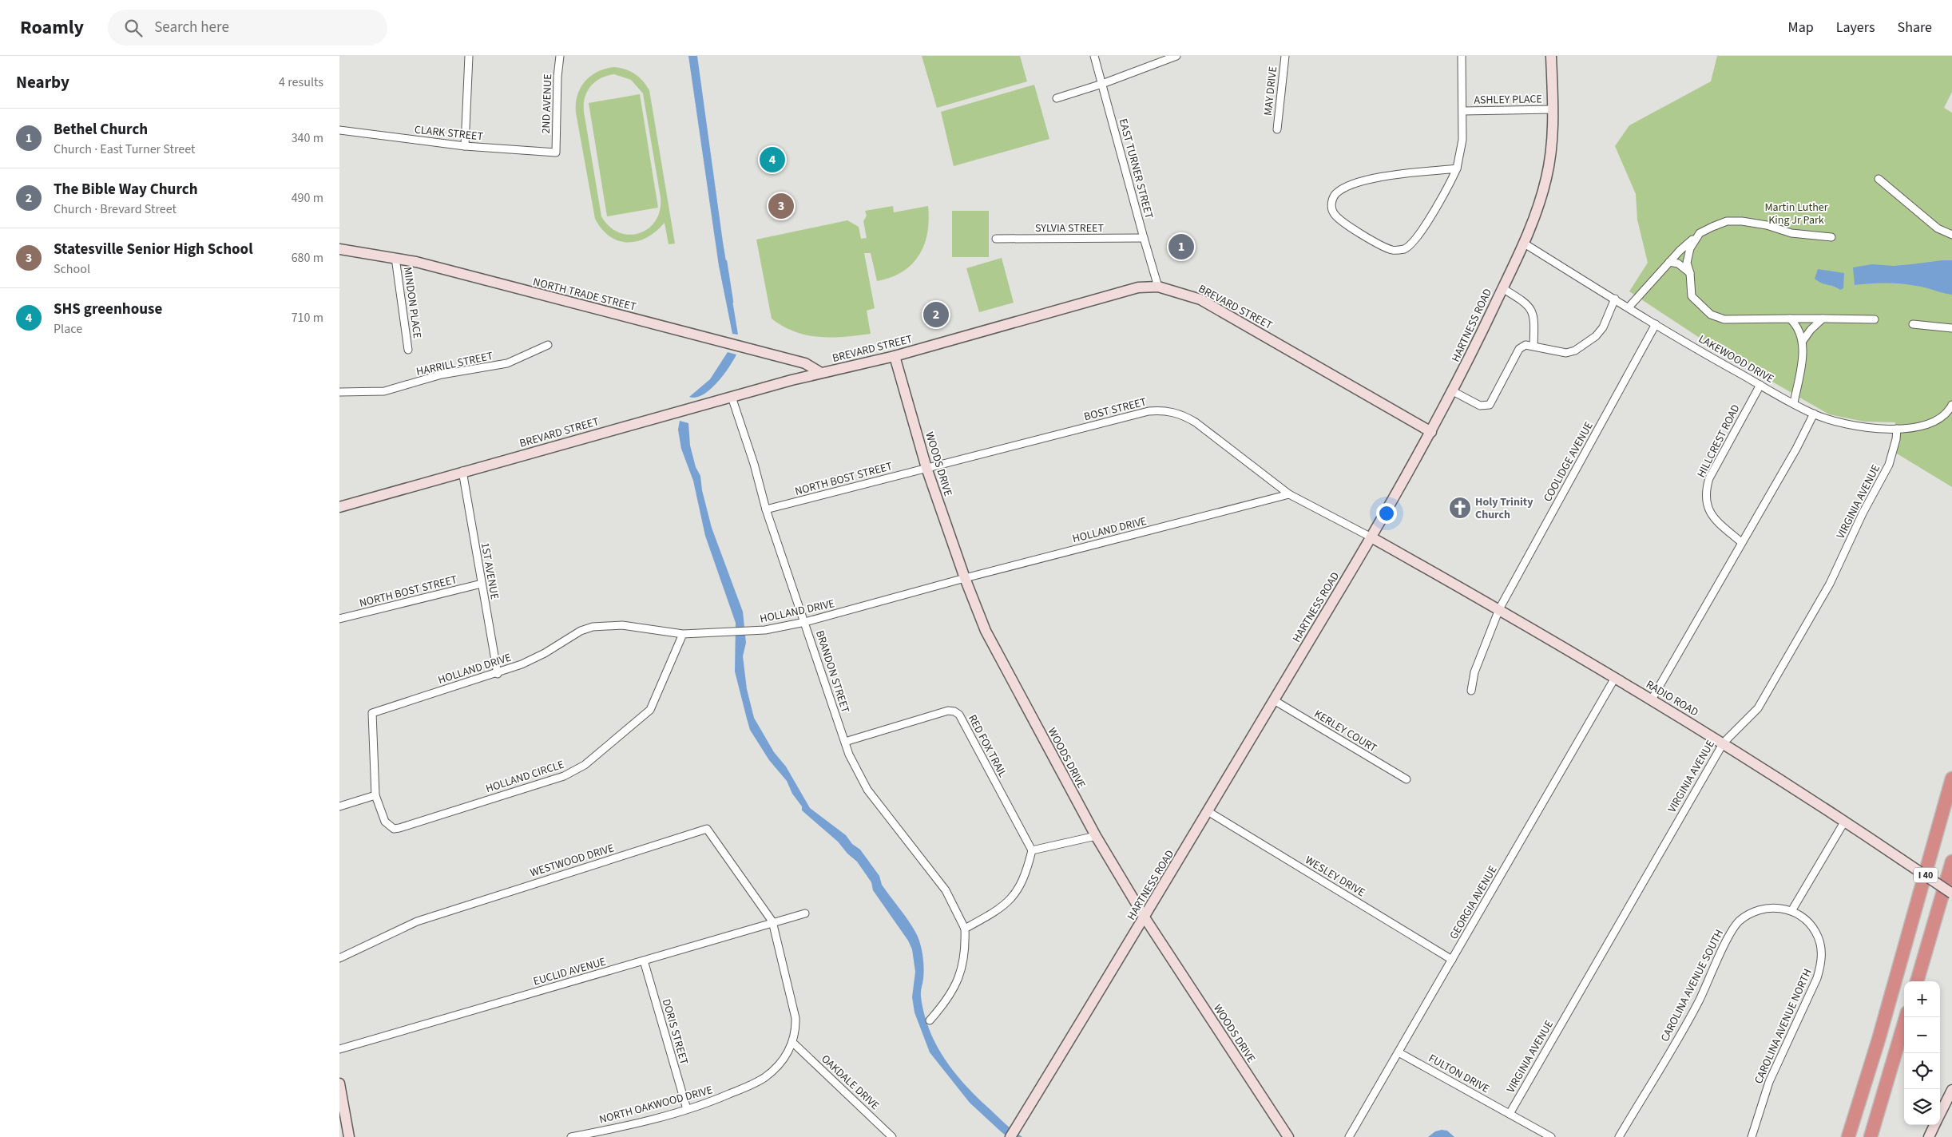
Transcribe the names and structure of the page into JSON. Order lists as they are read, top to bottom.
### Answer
{
  "streets": {
    "highway": ["I 40"],
    "street": [
      "MAY DRIVE",
      "ASHLEY PLACE",
      "2ND AVENUE",
      "CLARK STREET",
      "EAST TURNER STREET",
      "SYLVIA STREET",
      "NORTH TRADE STREET",
      "MINDON PLACE",
      "BREVARD STREET",
      "HARTNESS ROAD",
      "LAKEWOOD DRIVE",
      "HARRILL STREET",
      "BOST STREET",
      "HILLCREST ROAD",
      "COOLIDGE AVENUE",
      "WOODS DRIVE",
      "NORTH BOST STREET",
      "VIRGINIA AVENUE",
      "HOLLAND DRIVE",
      "1ST AVENUE",
      "BRANDON STREET",
      "RADIO ROAD",
      "KERLEY COURT",
      "RED FOX TRAIL",
      "HOLLAND CIRCLE",
      "WESTWOOD DRIVE",
      "WESLEY DRIVE",
      "GEORGIA AVENUE",
      "EUCLID AVENUE",
      "CAROLINA AVENUE SOUTH",
      "CAROLINA AVENUE NORTH",
      "DORIS STREET",
      "FULTON DRIVE",
      "OAKDALE DRIVE",
      "NORTH OAKWOOD DRIVE"
    ]
  },
  "crossings": [
    ["ASHLEY PLACE", "HARTNESS ROAD"],
    ["2ND AVENUE", "CLARK STREET"],
    ["EAST TURNER STREET", "SYLVIA STREET"],
    ["EAST TURNER STREET", "BREVARD STREET"],
    ["NORTH TRADE STREET", "MINDON PLACE"],
    ["NORTH TRADE STREET", "BREVARD STREET"],
    ["BREVARD STREET", "HARTNESS ROAD"],
    ["BREVARD STREET", "WOODS DRIVE"],
    ["BREVARD STREET", "1ST AVENUE"],
    ["BREVARD STREET", "BRANDON STREET"],
    ["HARTNESS ROAD", "LAKEWOOD DRIVE"],
    ["HARTNESS ROAD", "BOST STREET"],
    ["HARTNESS ROAD", "WOODS DRIVE"],
    ["HARTNESS ROAD", "RADIO ROAD"],
    ["HARTNESS ROAD", "KERLEY COURT"],
    ["HARTNESS ROAD", "WESLEY DRIVE"],
    ["LAKEWOOD DRIVE", "HILLCREST ROAD"],
    ["LAKEWOOD DRIVE", "COOLIDGE AVENUE"],
    ["LAKEWOOD DRIVE", "VIRGINIA AVENUE"],
    ["BOST STREET", "WOODS DRIVE"],
    ["BOST STREET", "NORTH BOST STREET"],
    ["BOST STREET", "HOLLAND DRIVE"],
    ["BOST STREET", "RADIO ROAD"],
    ["COOLIDGE AVENUE", "RADIO ROAD"],
    ["WOODS DRIVE", "NORTH BOST STREET"],
    ["WOODS DRIVE", "HOLLAND DRIVE"],
    ["NORTH BOST STREET", "1ST AVENUE"],
    ["NORTH BOST STREET", "BRANDON STREET"],
    ["VIRGINIA AVENUE", "RADIO ROAD"],
    ["VIRGINIA AVENUE", "FULTON DRIVE"],
    ["HOLLAND DRIVE", "1ST AVENUE"],
    ["HOLLAND DRIVE", "BRANDON STREET"],
    ["HOLLAND DRIVE", "HOLLAND CIRCLE"],
    ["BRANDON STREET", "RED FOX TRAIL"],
    ["RADIO ROAD", "GEORGIA AVENUE"],
    ["WESTWOOD DRIVE", "EUCLID AVENUE"],
    ["WESTWOOD DRIVE", "NORTH OAKWOOD DRIVE"],
    ["WESLEY DRIVE", "GEORGIA AVENUE"],
    ["GEORGIA AVENUE", "FULTON DRIVE"],
    ["EUCLID AVENUE", "DORIS STREET"],
    ["EUCLID AVENUE", "NORTH OAKWOOD DRIVE"],
    ["CAROLINA AVENUE SOUTH", "CAROLINA AVENUE NORTH"],
    ["DORIS STREET", "NORTH OAKWOOD DRIVE"],
    ["OAKDALE DRIVE", "NORTH OAKWOOD DRIVE"]
  ],
  "parks": ["Martin Luther King Jr Park"],
  "places": {
    "church": ["Holy Trinity Church"]
  },
  "page": {
    "header": "Roamly",
    "search": "Search here",
    "nav": ["Map", "Layers", "Share"],
    "heading": ["Nearby", "4 results"],
    "list": [
      {
        "mark": "1",
        "name": "Bethel Church",
        "note": "Church · East Turner Street",
        "value": "340 m"
      },
      {
        "mark": "2",
        "name": "The Bible Way Church",
        "note": "Church · Brevard Street",
        "value": "490 m"
      },
      {
        "mark": "3",
        "name": "Statesville Senior High School",
        "note": "School",
        "value": "680 m"
      },
      {
        "mark": "4",
        "name": "SHS greenhouse",
        "note": "Place",
        "value": "710 m"
      }
    ],
    "pins": [
      "4",
      "3",
      "1",
      "2"
    ],
    "map_buttons": ["+", "−"]
  }
}
